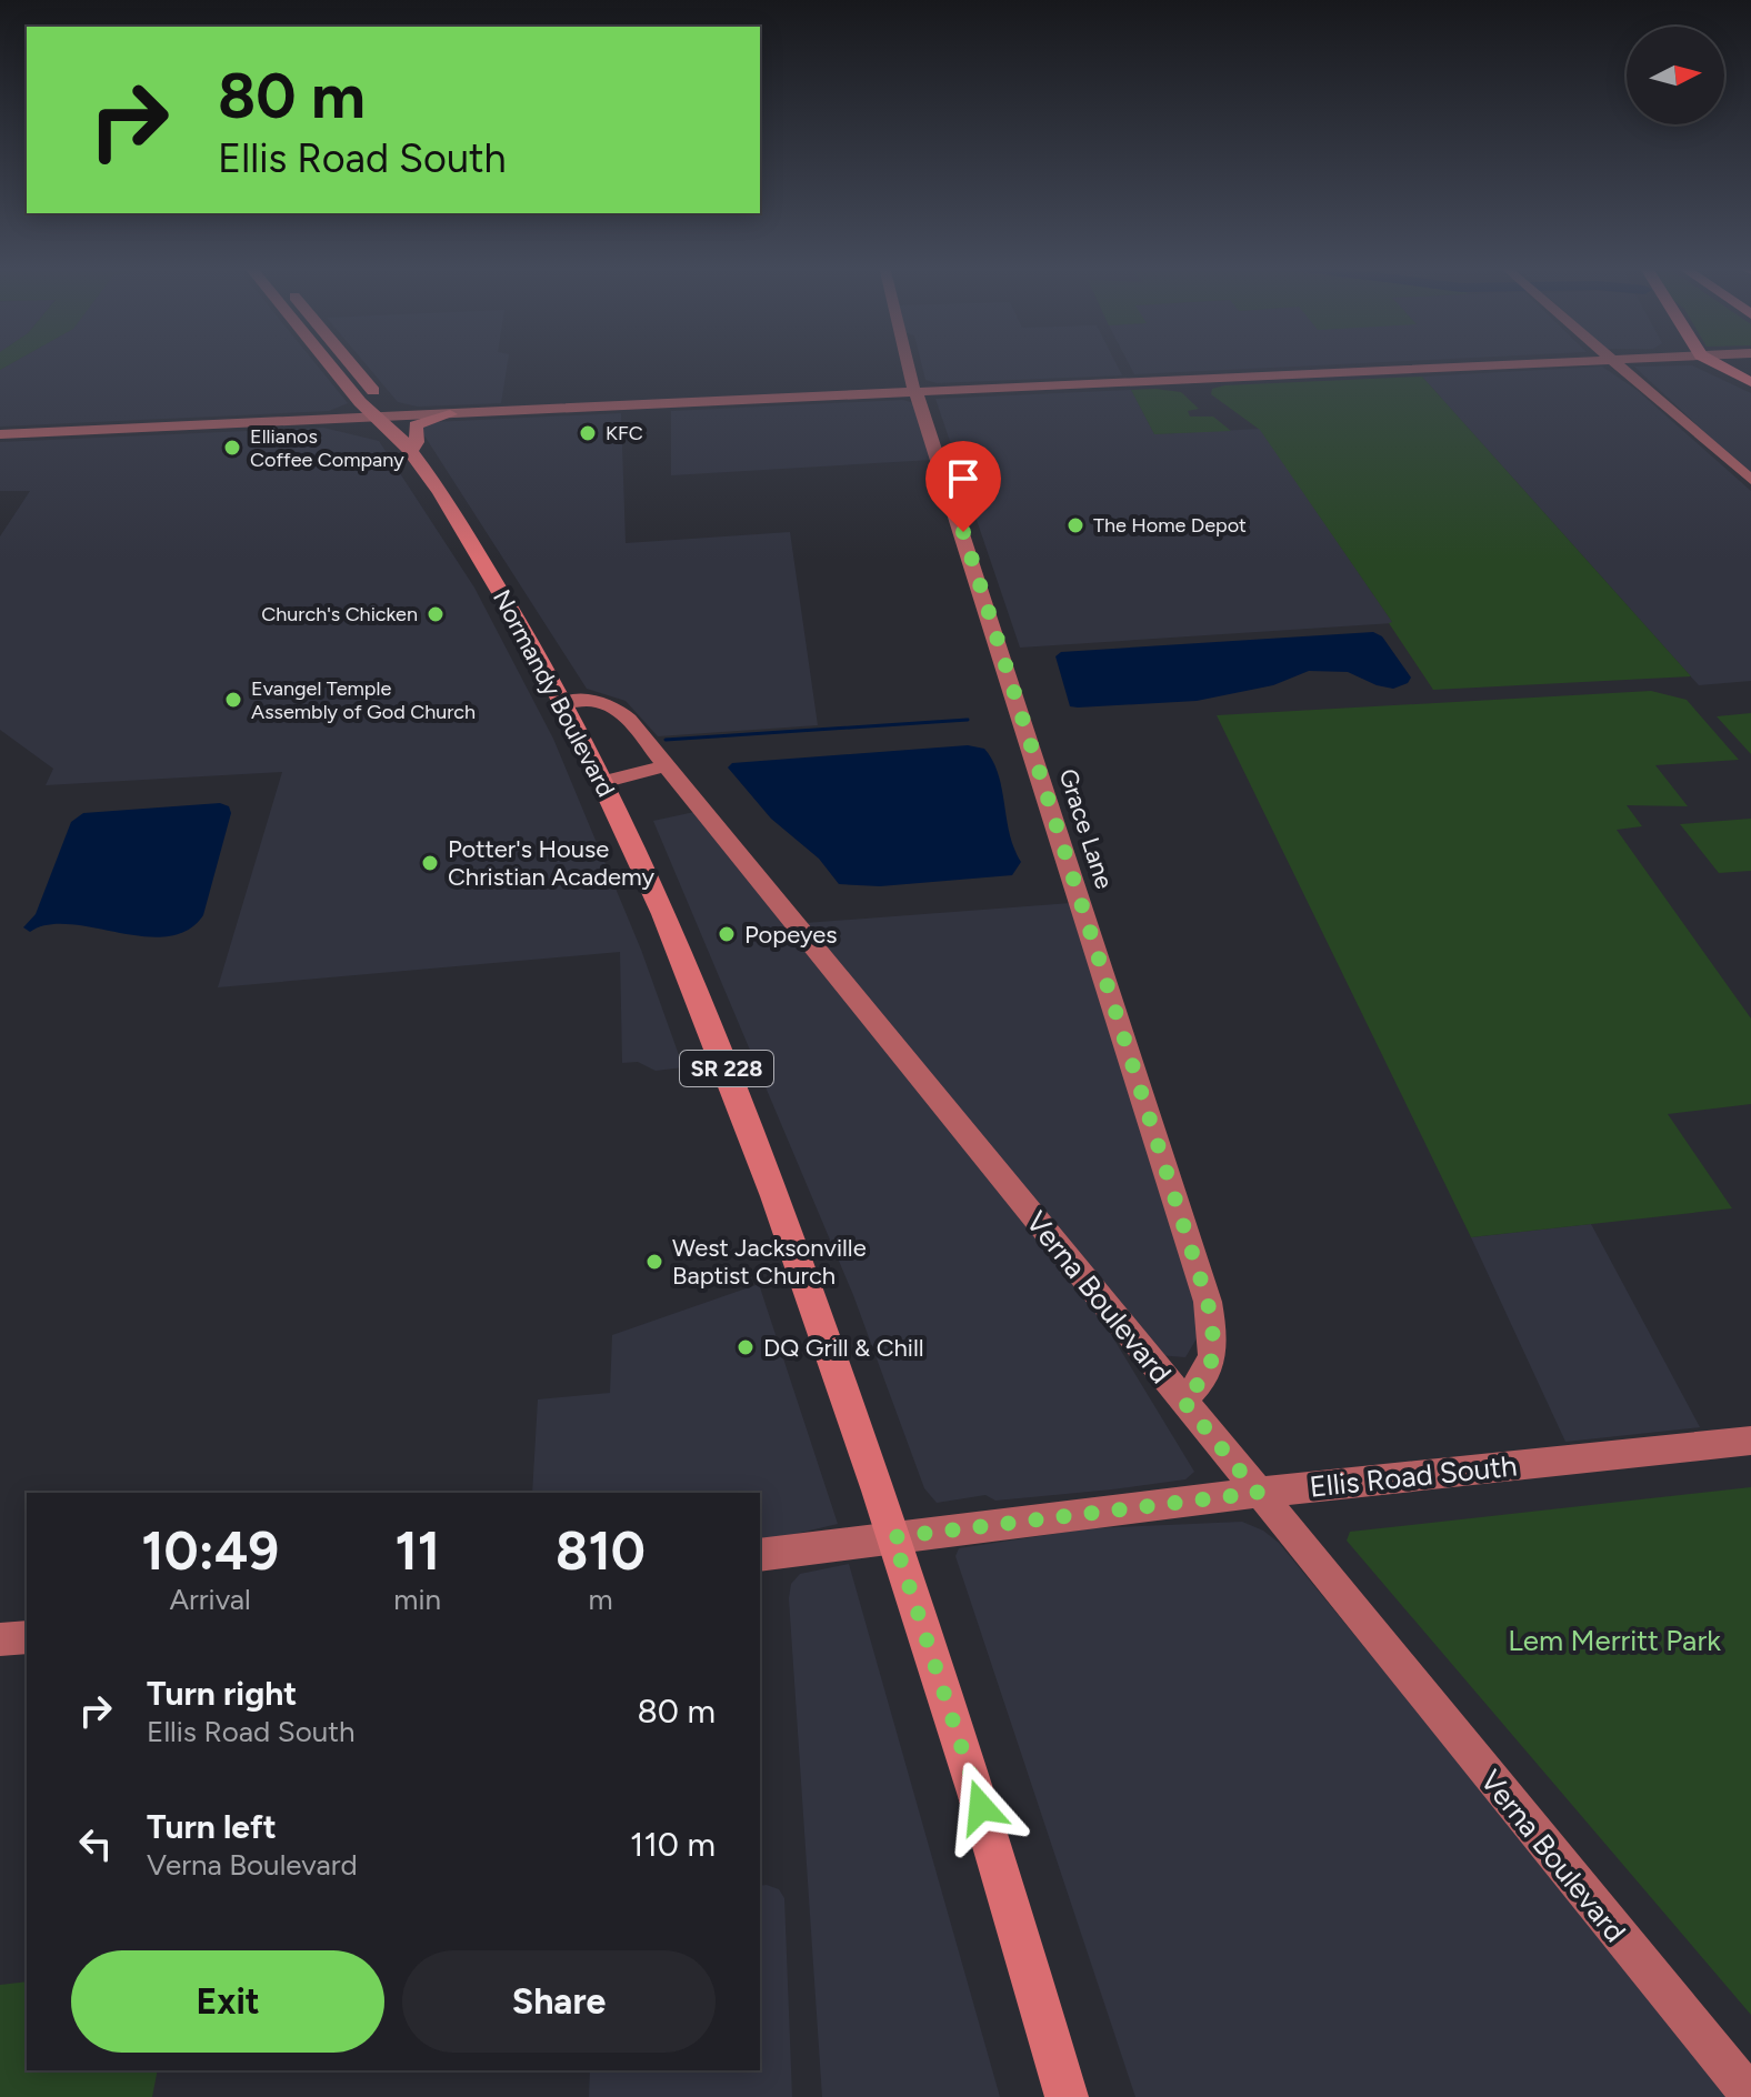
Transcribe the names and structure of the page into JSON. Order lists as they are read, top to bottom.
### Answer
{
  "streets": {
    "main road": ["Normandy Boulevard", "SR 228"],
    "street": ["Grace Lane", "Verna Boulevard", "Ellis Road South"]
  },
  "crossings": [
    ["Normandy Boulevard", "Verna Boulevard"],
    ["Normandy Boulevard", "Ellis Road South"],
    ["Grace Lane", "Verna Boulevard"],
    ["Verna Boulevard", "Ellis Road South"]
  ],
  "parks": ["Lem Merritt Park"],
  "places": [
    "KFC",
    "Ellianos Coffee Company",
    "The Home Depot",
    "Church's Chicken",
    "Evangel Temple Assembly of God Church",
    "Potter's House Christian Academy",
    "Popeyes",
    "West Jacksonville Baptist Church",
    "DQ Grill & Chill"
  ],
  "north": "right",
  "page": {
    "turn": ["80 m", "Ellis Road South"],
    "eta": [
      "10:49",
      "Arrival",
      "11",
      "min",
      "810",
      "m"
    ],
    "list": [
      {
        "name": "Turn right",
        "note": "Ellis Road South",
        "value": "80 m"
      },
      {
        "name": "Turn left",
        "note": "Verna Boulevard",
        "value": "110 m"
      }
    ],
    "buttons": ["Exit", "Share"]
  }
}
